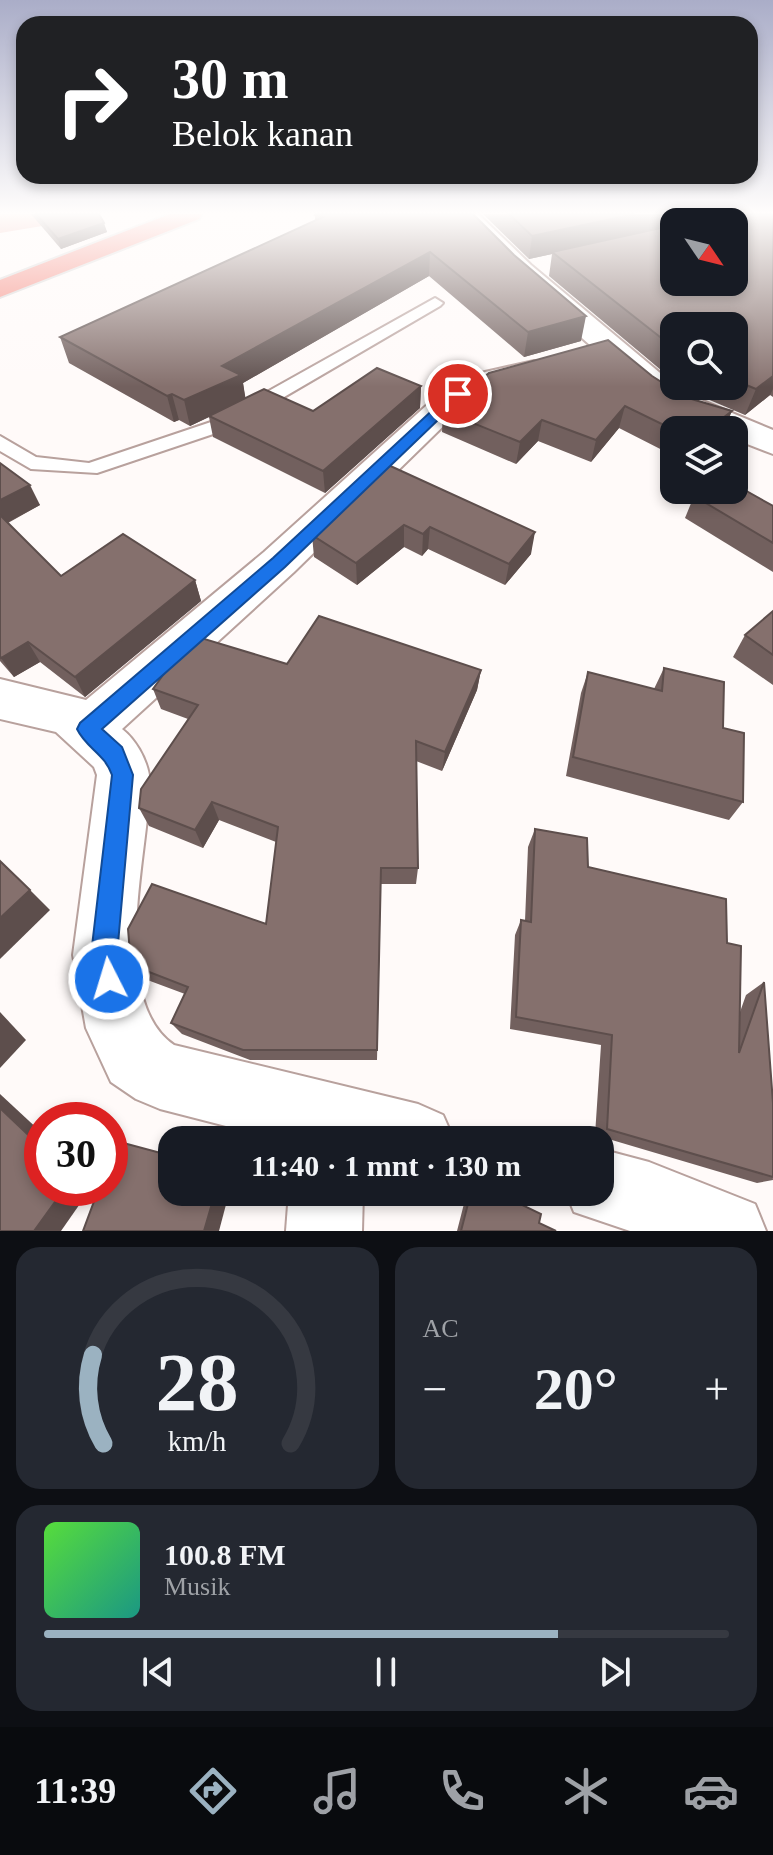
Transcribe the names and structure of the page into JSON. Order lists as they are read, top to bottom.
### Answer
{
  "north": "bottom right",
  "page": {
    "turn": ["30 m", "Belok kanan"],
    "limit": "30",
    "trip": "11:40 · 1 mnt · 130 m",
    "tile": "AC",
    "heat": ["−", "20°", "+"],
    "song": ["100.8 FM", "Musik"],
    "tabs": "11:39",
    "gauge": ["28", "km/h"]
  }
}
